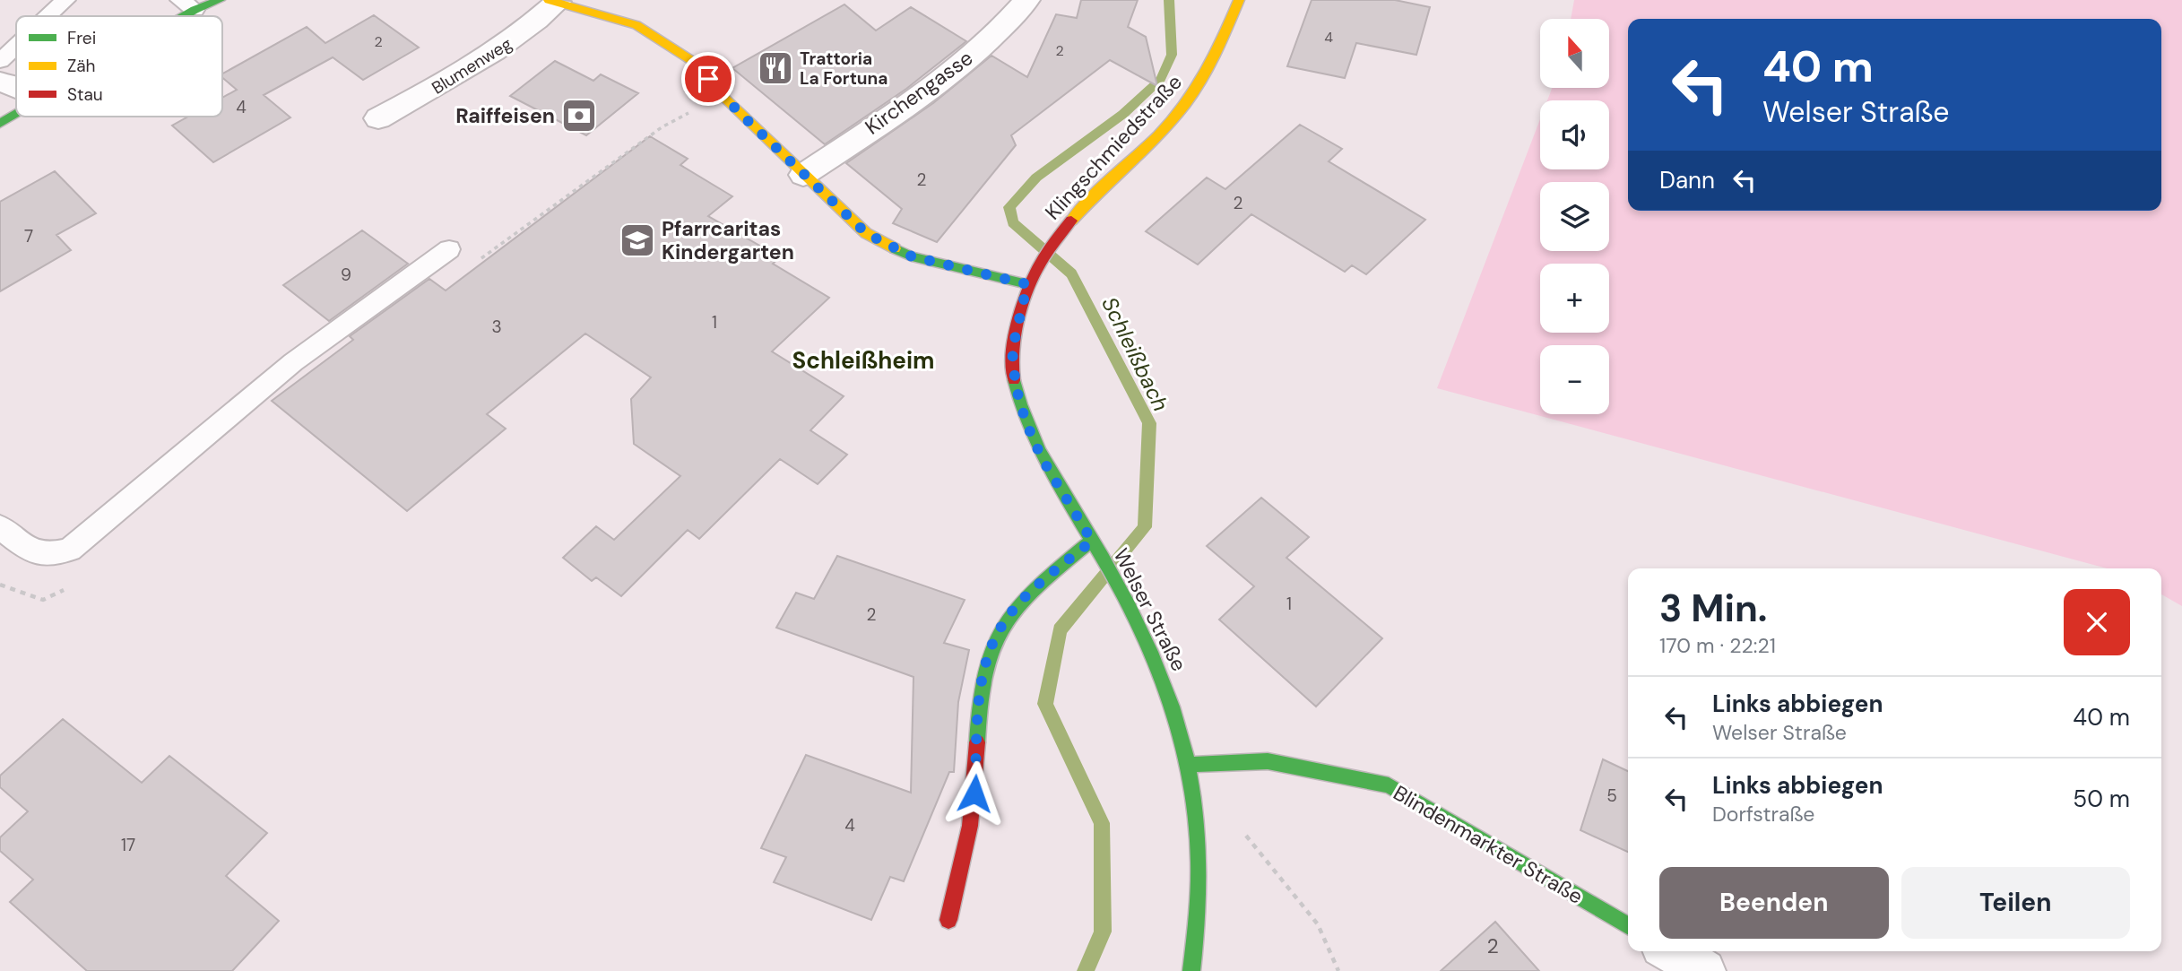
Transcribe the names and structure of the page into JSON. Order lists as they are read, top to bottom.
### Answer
{
  "streets": {
    "street": [
      "Blumenweg",
      "Kirchengasse",
      "Klingschmiedstraße",
      "Welser Straße",
      "Blindenmarkter Straße"
    ]
  },
  "crossings": [
    ["Klingschmiedstraße", "Welser Straße"],
    ["Welser Straße", "Blindenmarkter Straße"]
  ],
  "districts": ["Schleißheim"],
  "water": ["Schleißbach"],
  "places": {
    "restaurant": ["Trattoria La Fortuna"],
    "bank": ["Raiffeisen"],
    "school or university": ["Pfarrcaritas Kindergarten"]
  },
  "house_numbers": [
    "4",
    "2",
    "2",
    "4",
    "2",
    "2",
    "7",
    "9",
    "1",
    "3",
    "1",
    "2",
    "5",
    "4",
    "17",
    "2"
  ],
  "legend": ["Frei", "Zäh", "Stau"],
  "north": "top",
  "page": {
    "map_buttons": ["+", "−"],
    "turn": ["40 m", "Welser Straße"],
    "then": "Dann",
    "heading": ["3 Min.", "170 m · 22:21"],
    "list": [
      {
        "name": "Links abbiegen",
        "note": "Welser Straße",
        "value": "40 m"
      },
      {
        "name": "Links abbiegen",
        "note": "Dorfstraße",
        "value": "50 m"
      }
    ],
    "buttons": ["Beenden", "Teilen"]
  }
}
